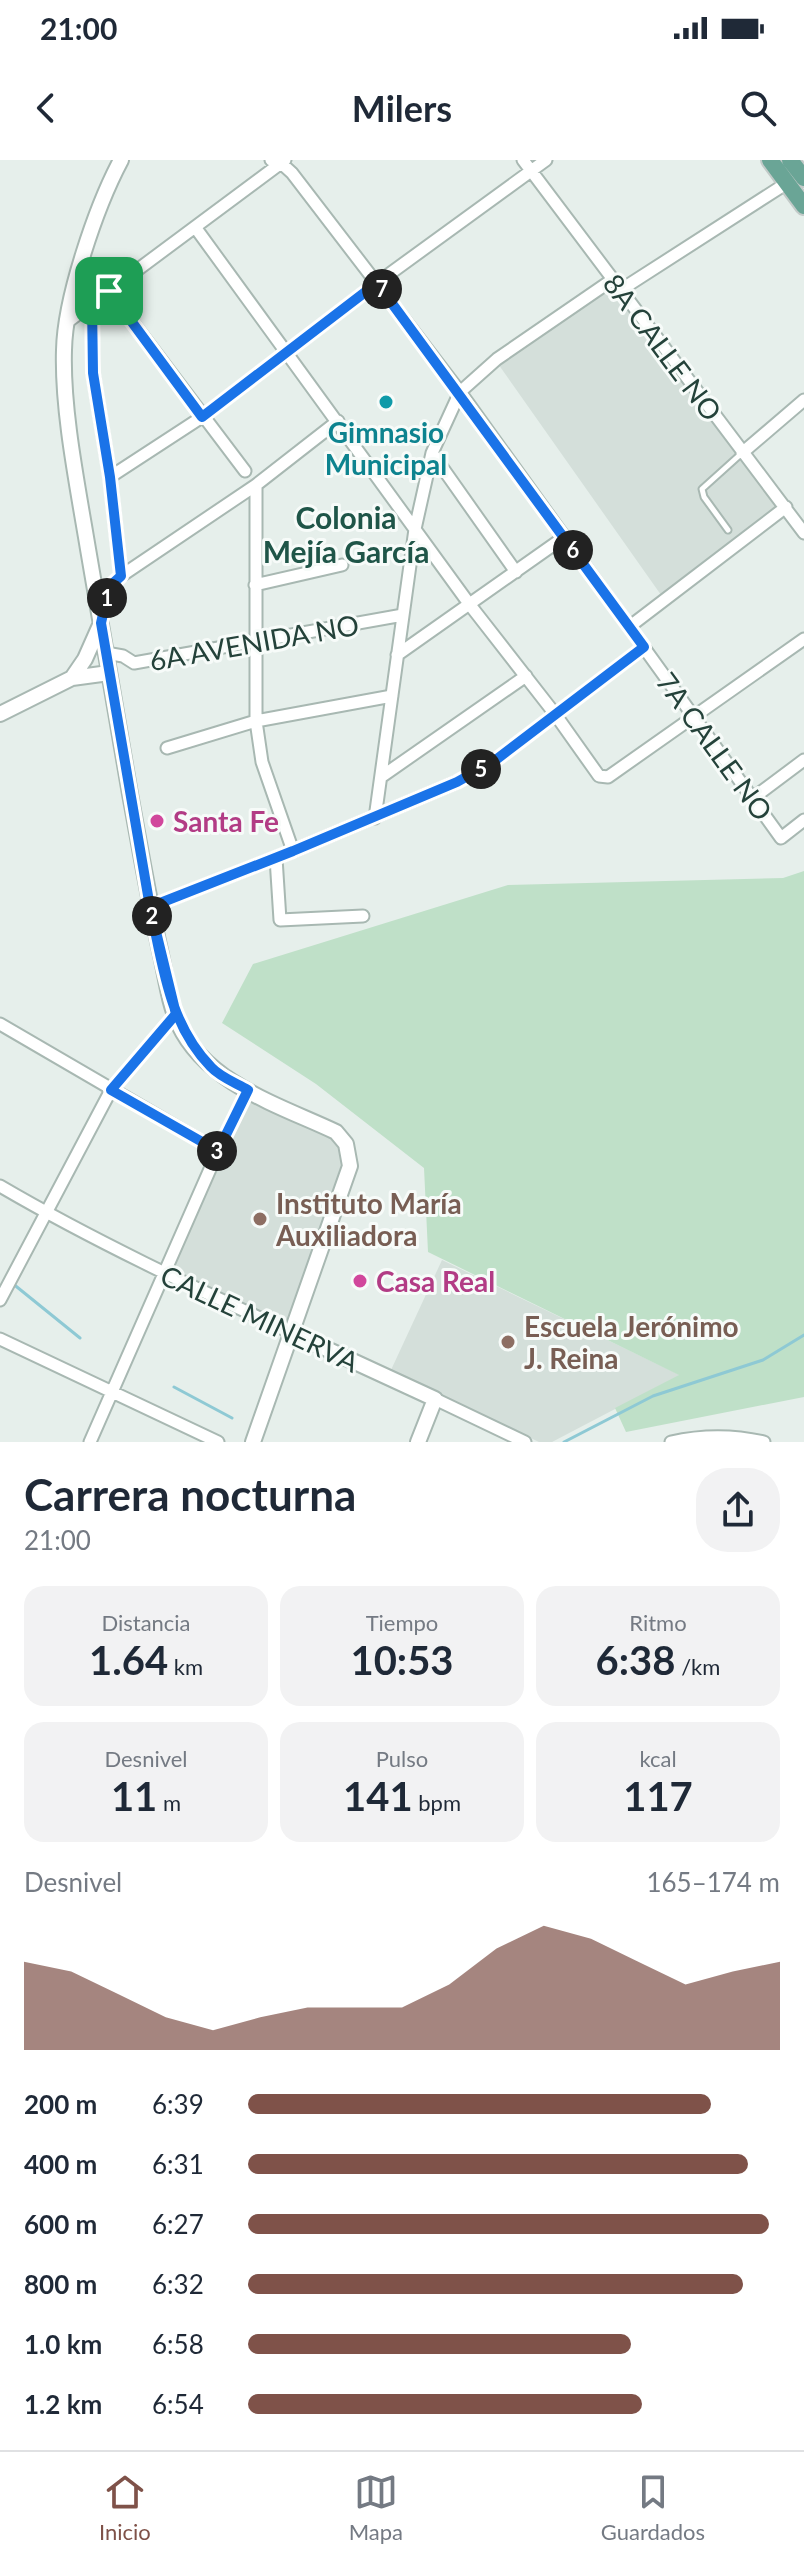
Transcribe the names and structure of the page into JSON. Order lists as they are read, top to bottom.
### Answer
{
  "streets": {
    "street": [
      "8A CALLE NO",
      "6A AVENIDA NO",
      "7A CALLE NO",
      "CALLE MINERVA"
    ]
  },
  "crossings": [
    ["6A AVENIDA NO", "7A CALLE NO"]
  ],
  "districts": ["Colonia Mejía García"],
  "places": [
    "Gimnasio Municipal",
    "Santa Fe",
    "Instituto María Auxiliadora",
    "Casa Real",
    "Escuela Jerónimo J. Reina"
  ],
  "page": {
    "status": "21:00",
    "header": "Milers",
    "pins": [
      "7",
      "6",
      "1",
      "5",
      "2",
      "3"
    ],
    "heading": ["Carrera nocturna", "21:00"],
    "stats": [
      ["Distancia", "1.64 km"],
      ["Tiempo", "10:53"],
      ["Ritmo", "6:38 /km"],
      ["Desnivel", "11 m"],
      ["Pulso", "141 bpm"],
      ["kcal", "117"]
    ],
    "chart": ["Desnivel", "165–174 m"],
    "list": [
      {
        "name": "200 m",
        "note": "6:39"
      },
      {
        "name": "400 m",
        "note": "6:31"
      },
      {
        "name": "600 m",
        "note": "6:27"
      },
      {
        "name": "800 m",
        "note": "6:32"
      },
      {
        "name": "1.0 km",
        "note": "6:58"
      },
      {
        "name": "1.2 km",
        "note": "6:54"
      }
    ],
    "tabs": ["Inicio", "Mapa", "Guardados"]
  }
}
